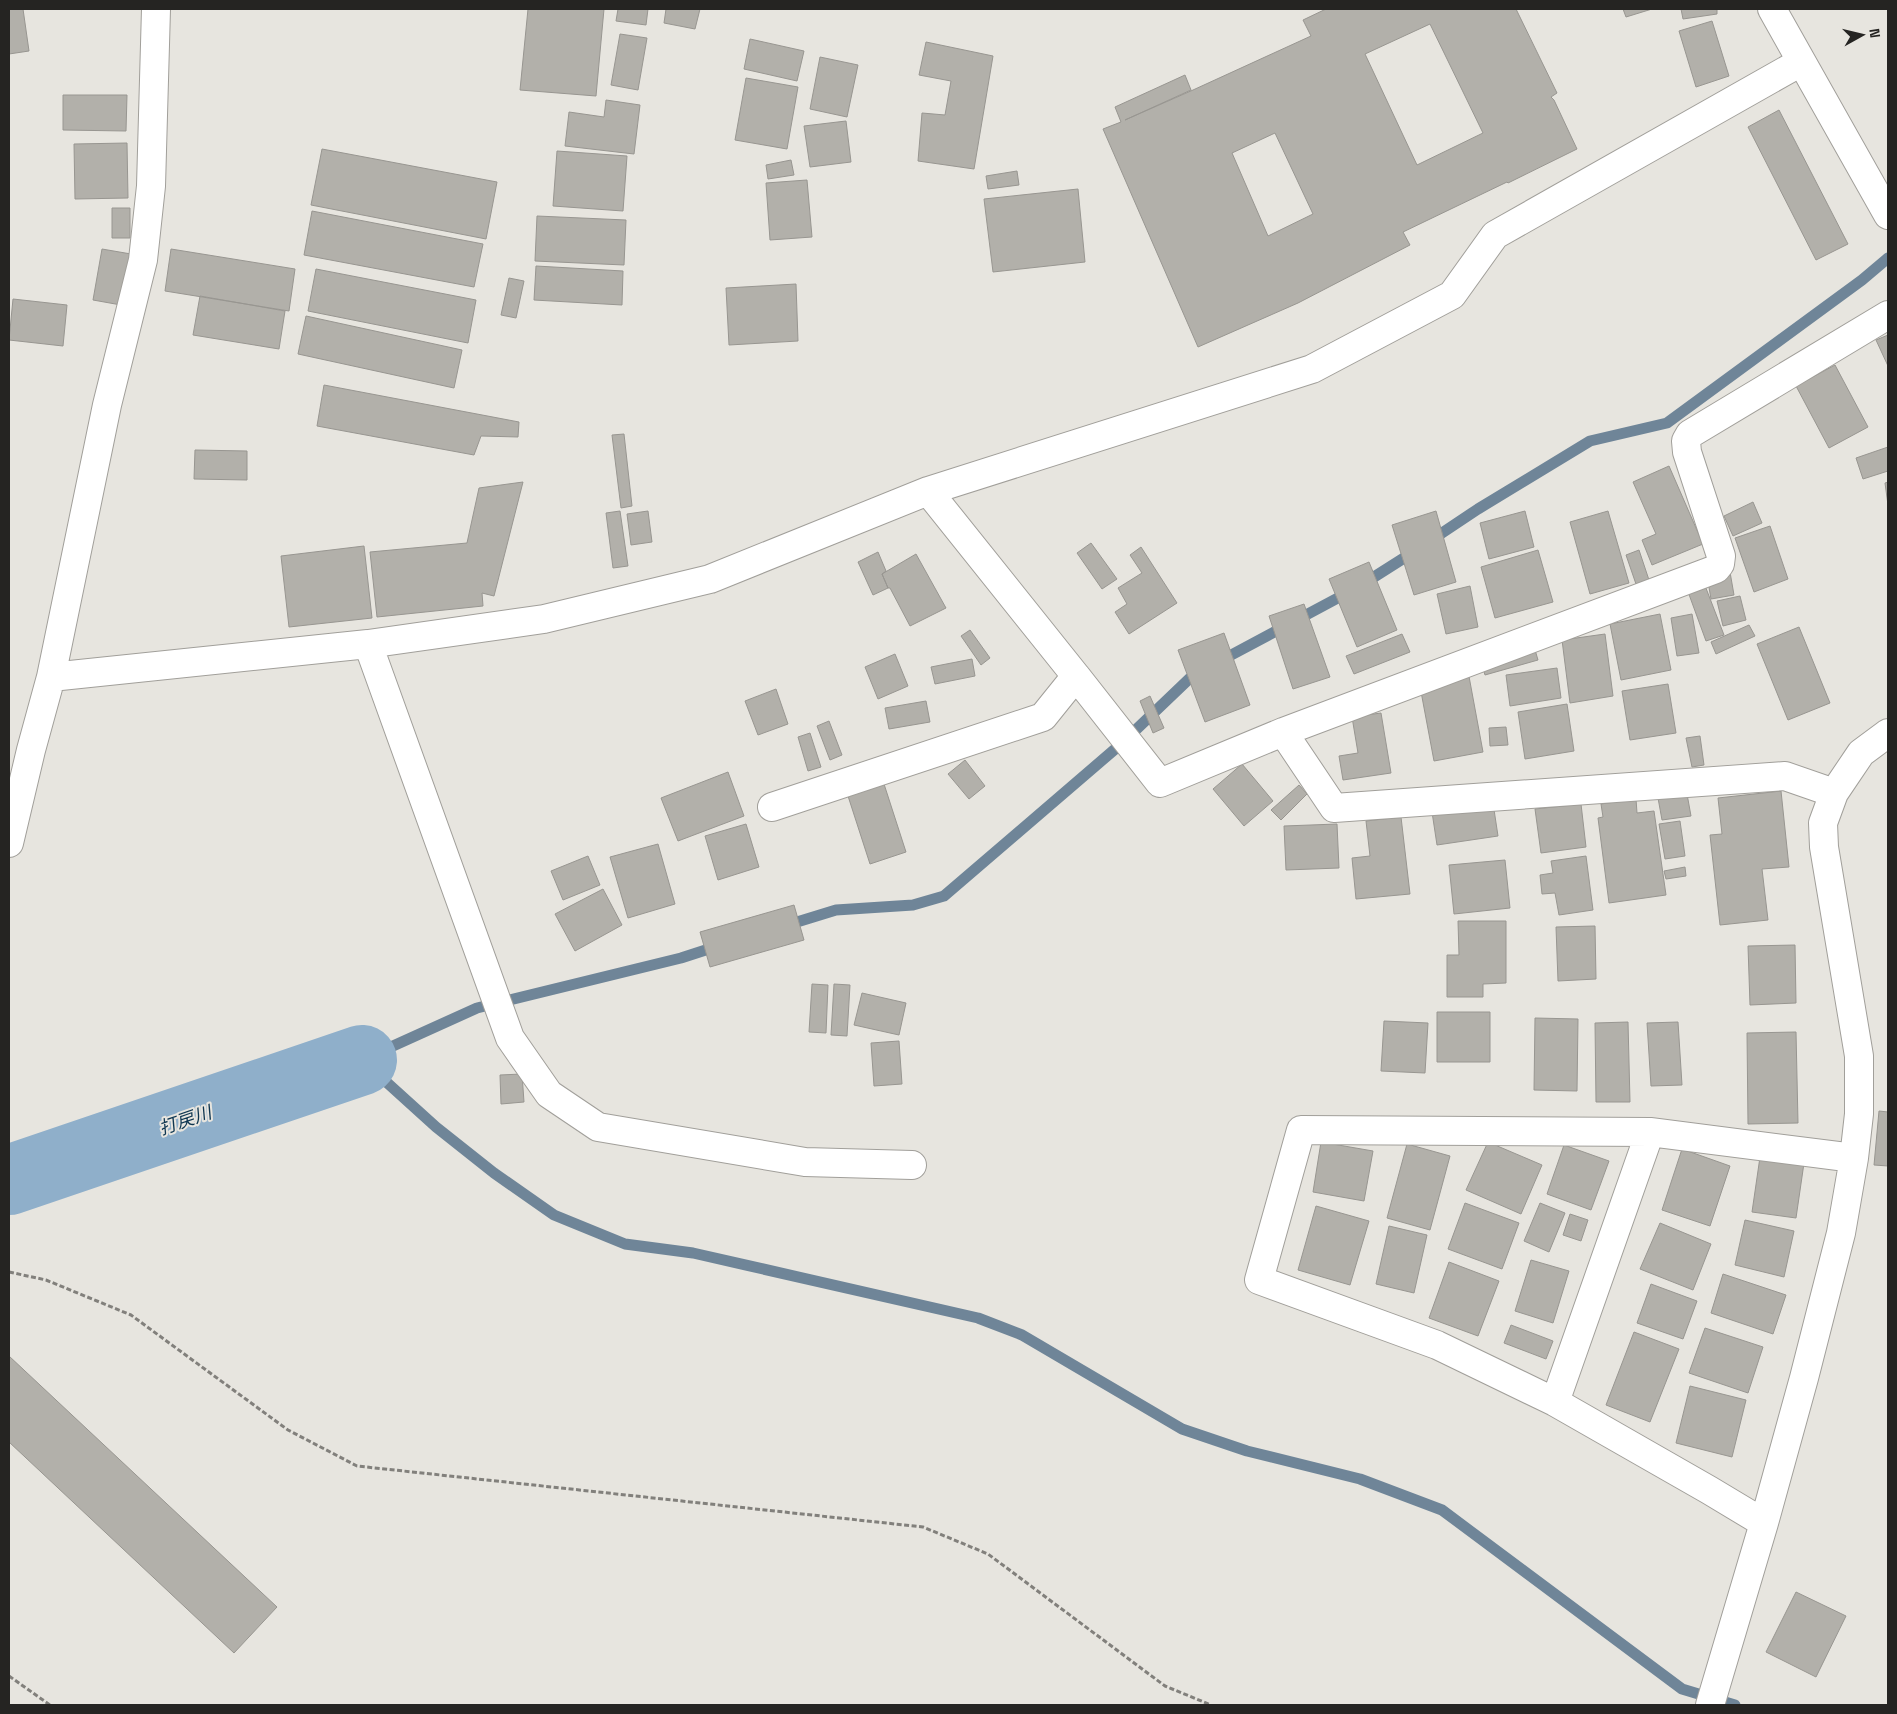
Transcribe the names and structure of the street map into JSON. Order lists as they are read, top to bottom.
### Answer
{
  "water": ["打戻川"],
  "north": "right"
}
